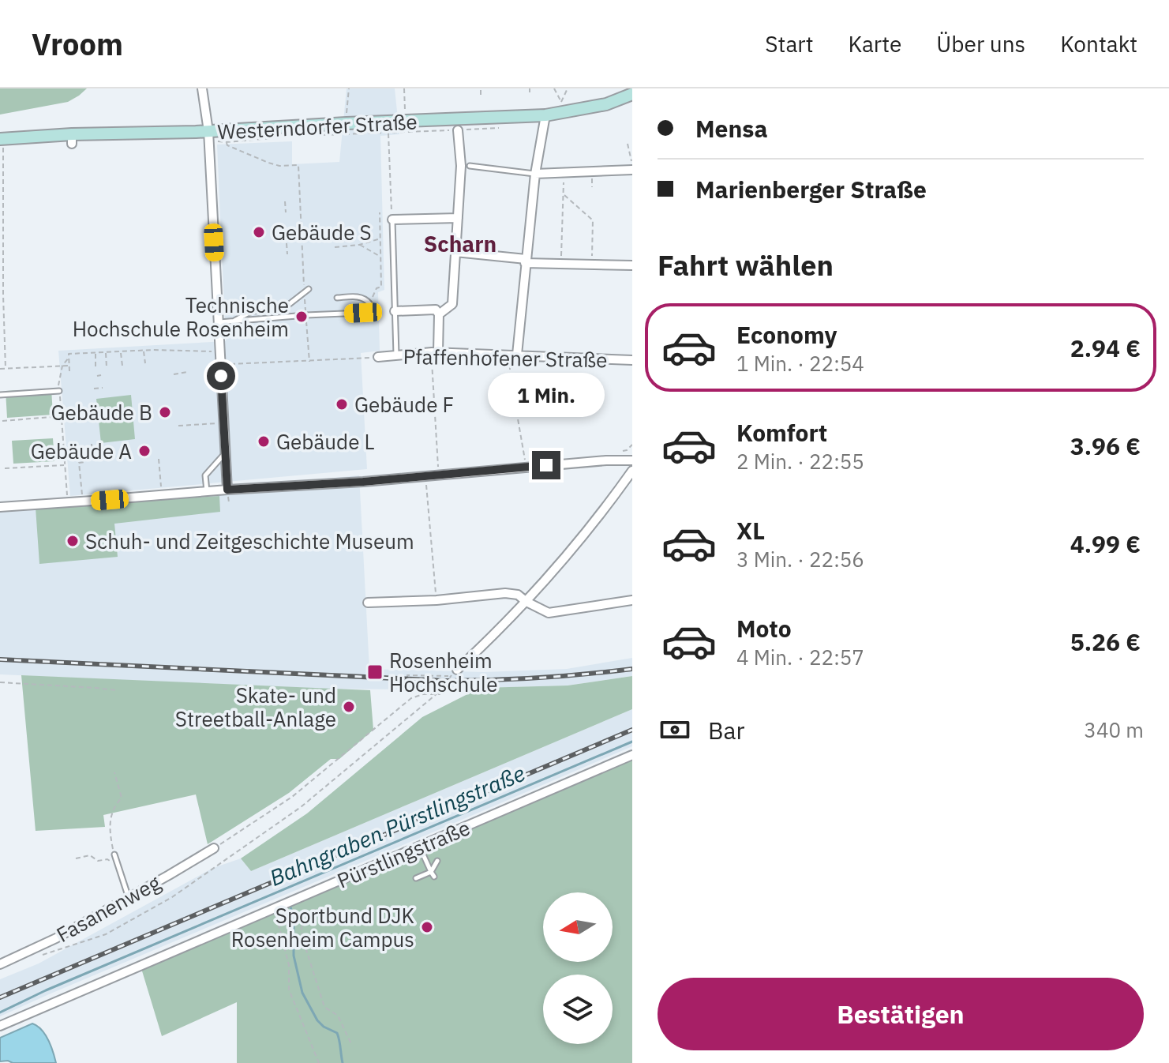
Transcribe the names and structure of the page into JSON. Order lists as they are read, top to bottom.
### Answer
{
  "streets": {
    "main road": ["Westerndorfer Straße"],
    "street": ["Pfaffenhofener Straße", "Pürstlingstraße", "Fasanenweg"]
  },
  "districts": ["Scharn"],
  "water": ["Bahngraben Pürstlingstraße"],
  "places": {
    "other": [
      "Gebäude S",
      "Technische Hochschule Rosenheim",
      "Gebäude F",
      "Gebäude B",
      "Gebäude L",
      "Gebäude A",
      "Schuh- und Zeitgeschichte Museum",
      "Skate- und Streetball-Anlage",
      "Sportbund DJK Rosenheim Campus"
    ],
    "transit": ["Rosenheim Hochschule"]
  },
  "north": "left",
  "page": {
    "header": "Vroom",
    "nav": [
      "Start",
      "Karte",
      "Über uns",
      "Kontakt"
    ],
    "banner": ["Mensa", "Marienberger Straße"],
    "heading": "Fahrt wählen",
    "list": [
      {
        "name": "Economy",
        "note": "1 Min. · 22:54",
        "value": "2.94 €"
      },
      {
        "name": "Komfort",
        "note": "2 Min. · 22:55",
        "value": "3.96 €"
      },
      {
        "name": "XL",
        "note": "3 Min. · 22:56",
        "value": "4.99 €"
      },
      {
        "name": "Moto",
        "note": "4 Min. · 22:57",
        "value": "5.26 €"
      }
    ],
    "bubble": "1 Min.",
    "pay": ["Bar", "340 m"],
    "buttons": "Bestätigen"
  }
}
